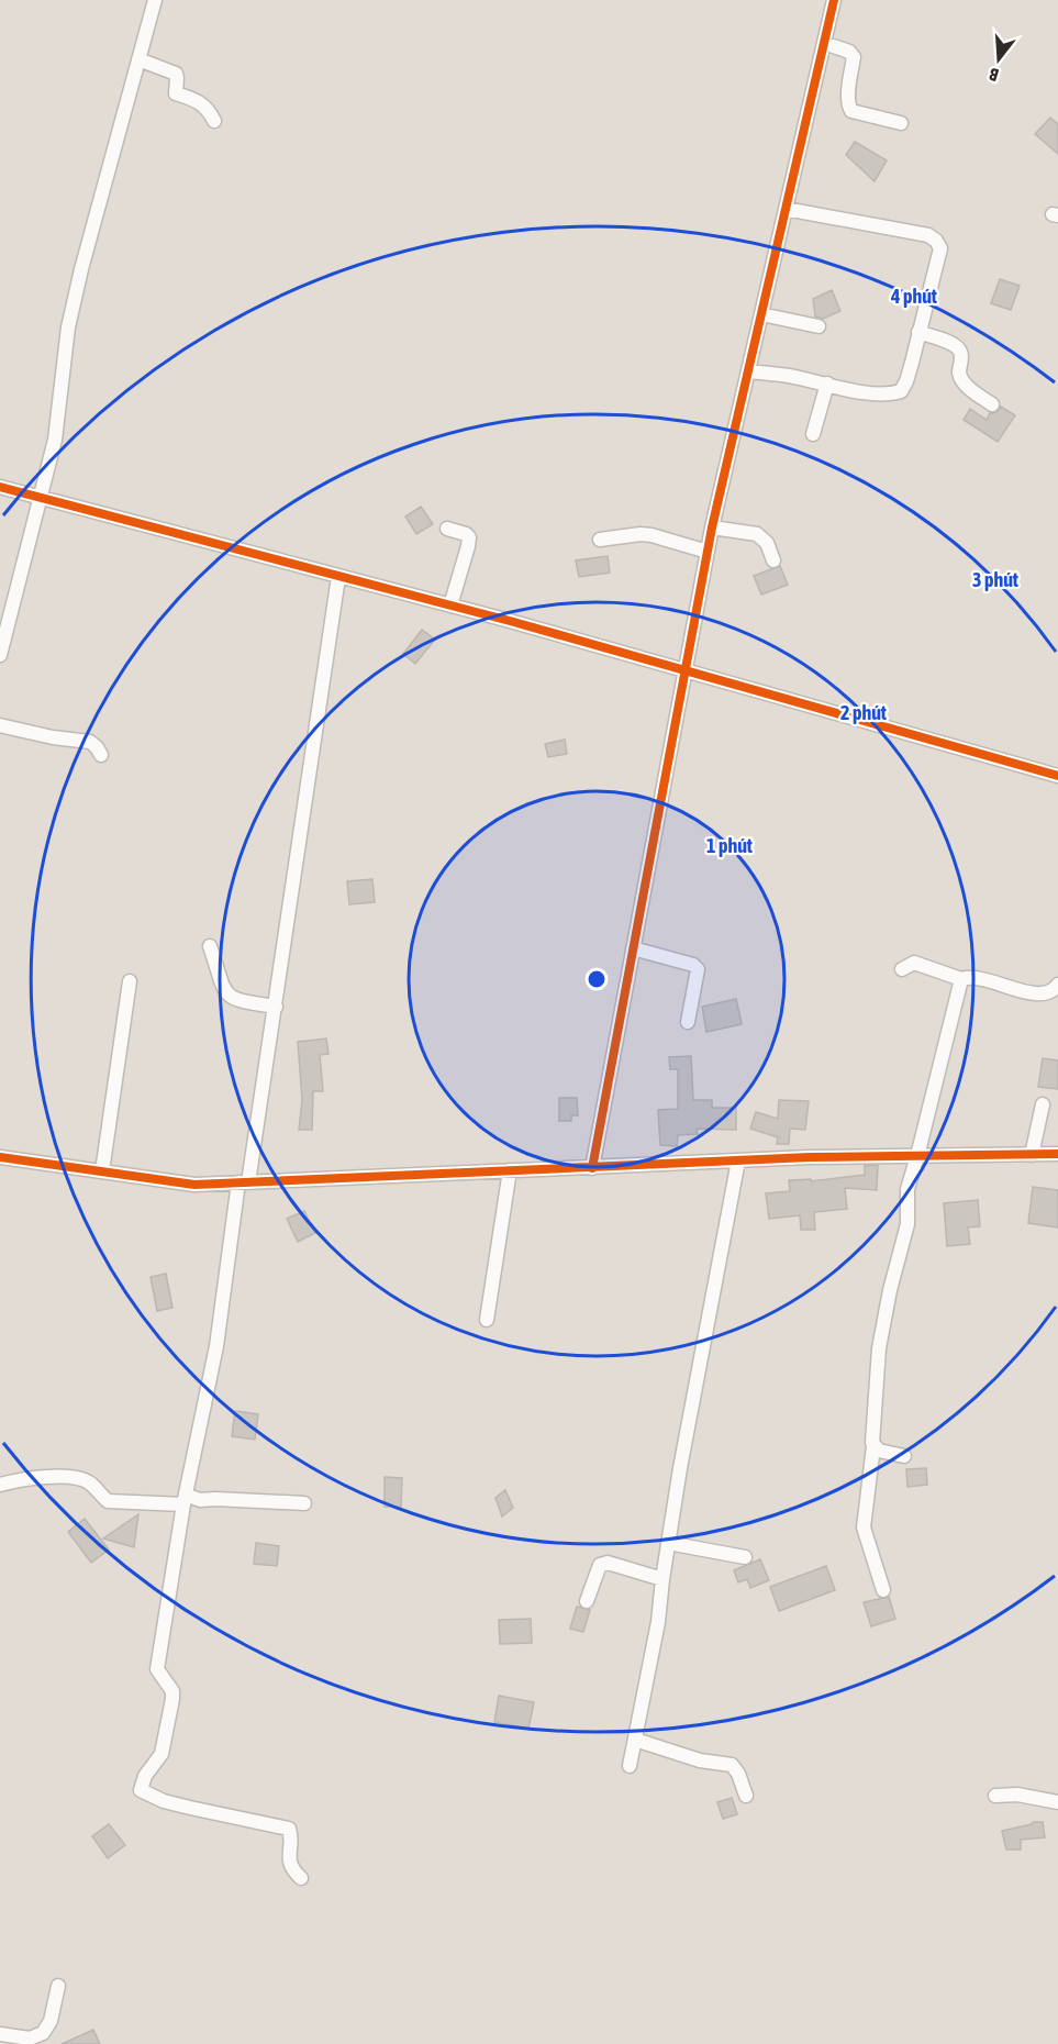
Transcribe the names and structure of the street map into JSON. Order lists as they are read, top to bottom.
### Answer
{
  "north": "bottom",
  "rings": [
    "4 phút",
    "3 phút",
    "2 phút",
    "1 phút"
  ]
}
